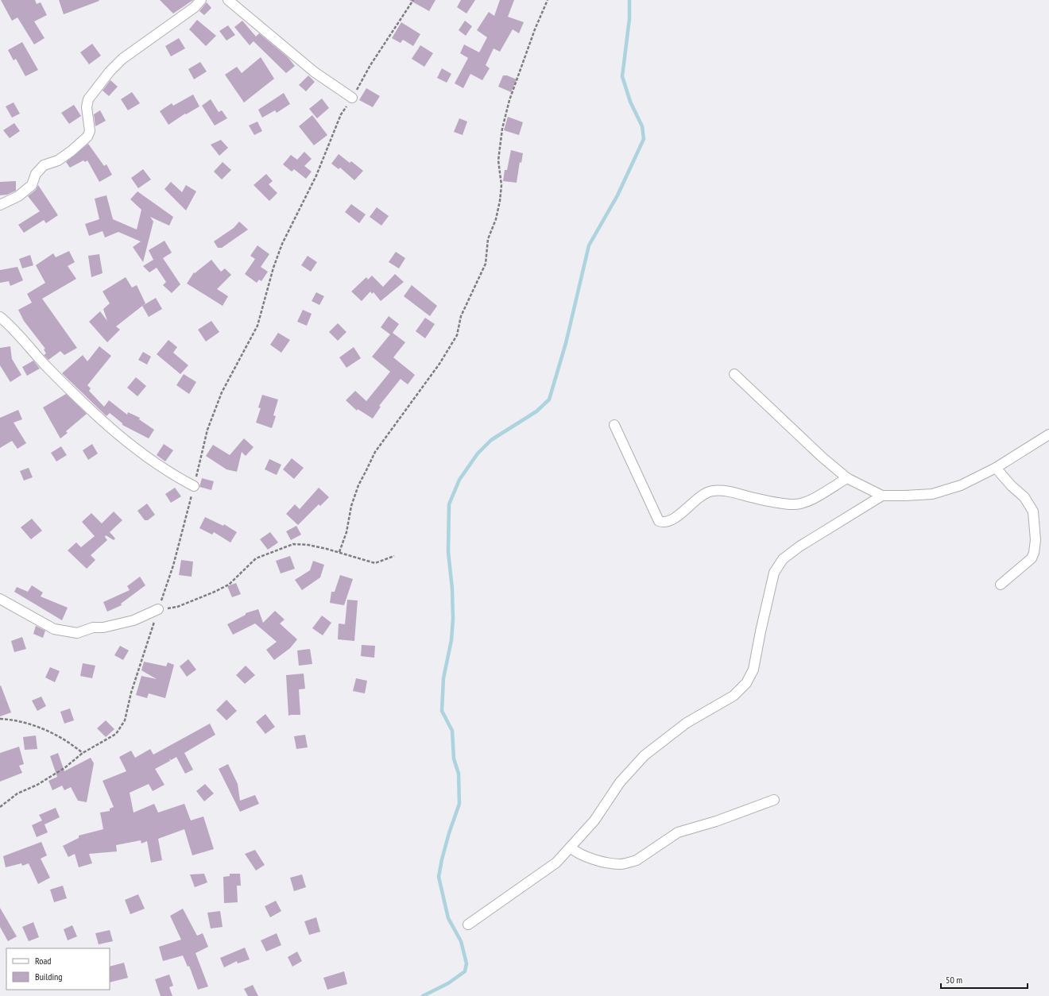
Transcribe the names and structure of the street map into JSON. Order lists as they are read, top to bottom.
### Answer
{
  "legend": ["Road", "Building"],
  "scale_bar": "50 m"
}
